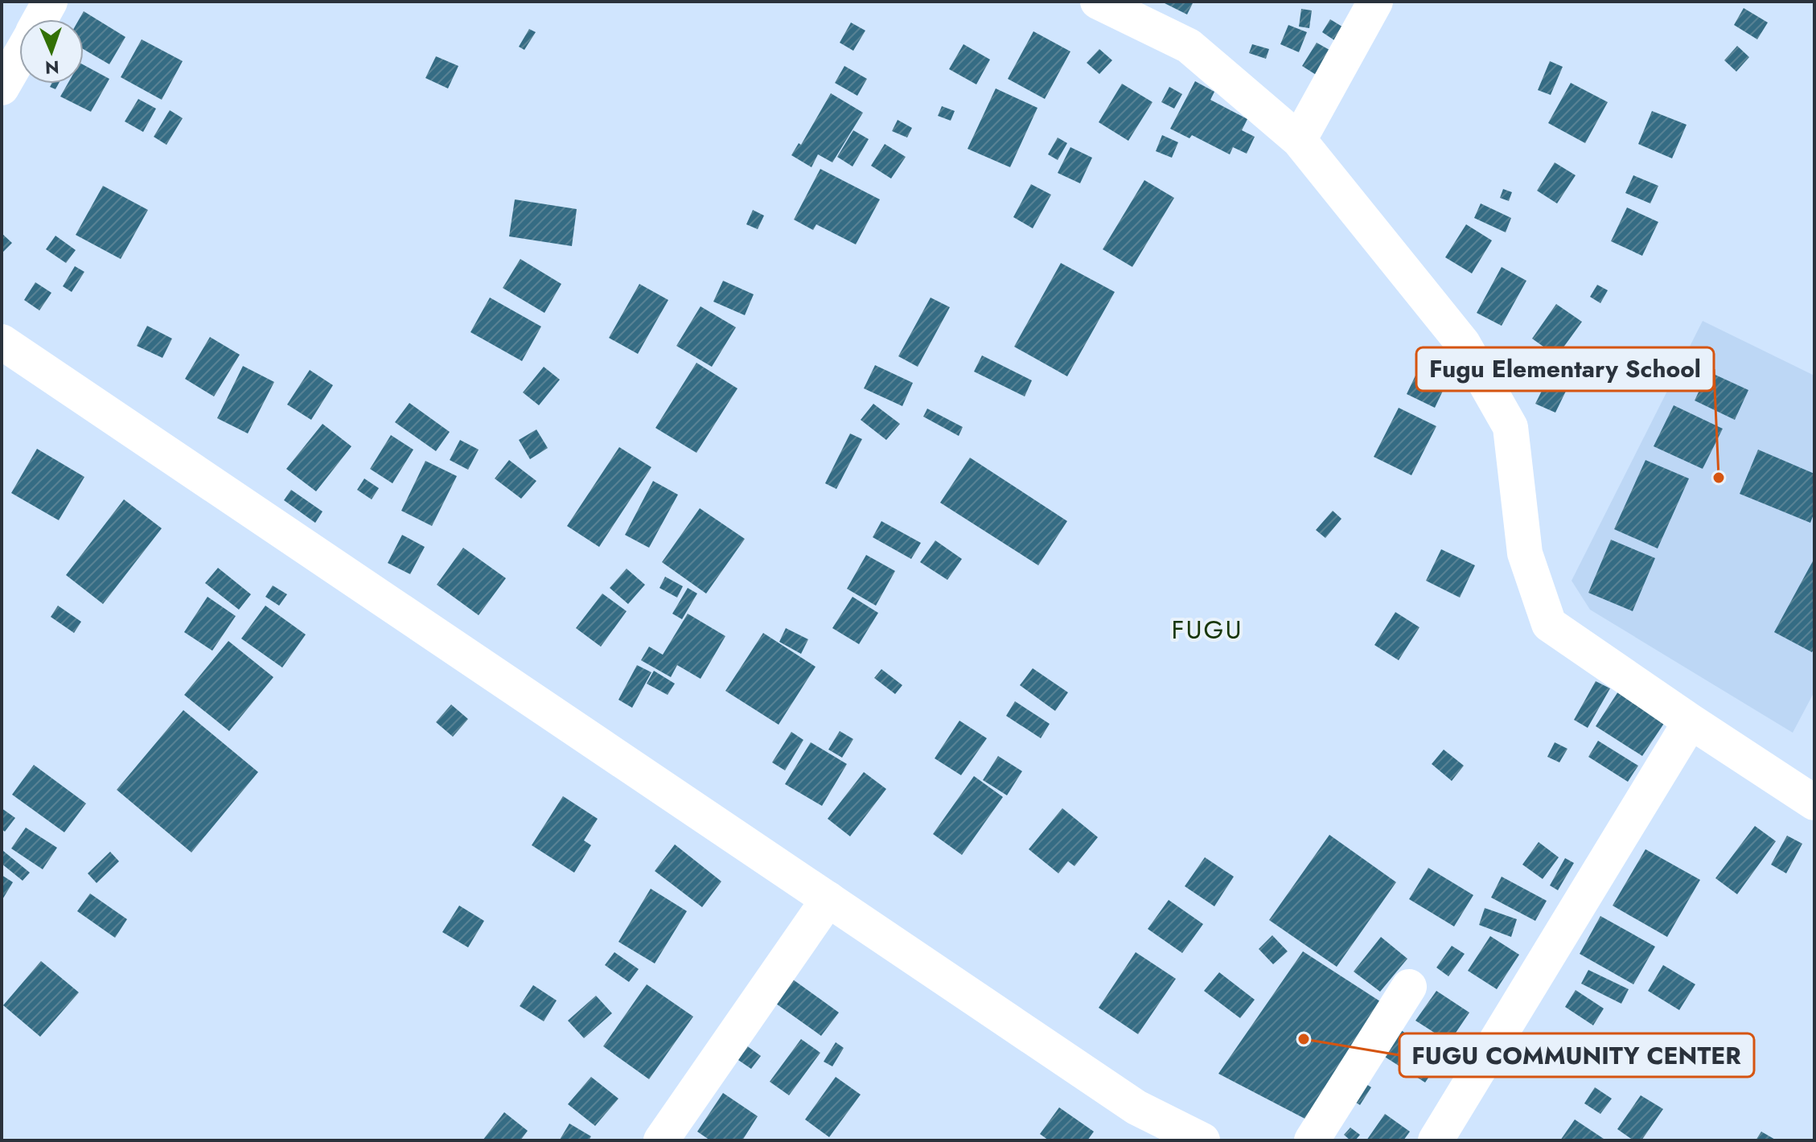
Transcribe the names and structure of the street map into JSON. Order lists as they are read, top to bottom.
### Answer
{
  "districts": ["FUGU"],
  "places": ["Fugu Elementary School", "FUGU COMMUNITY CENTER"],
  "north": "bottom"
}
